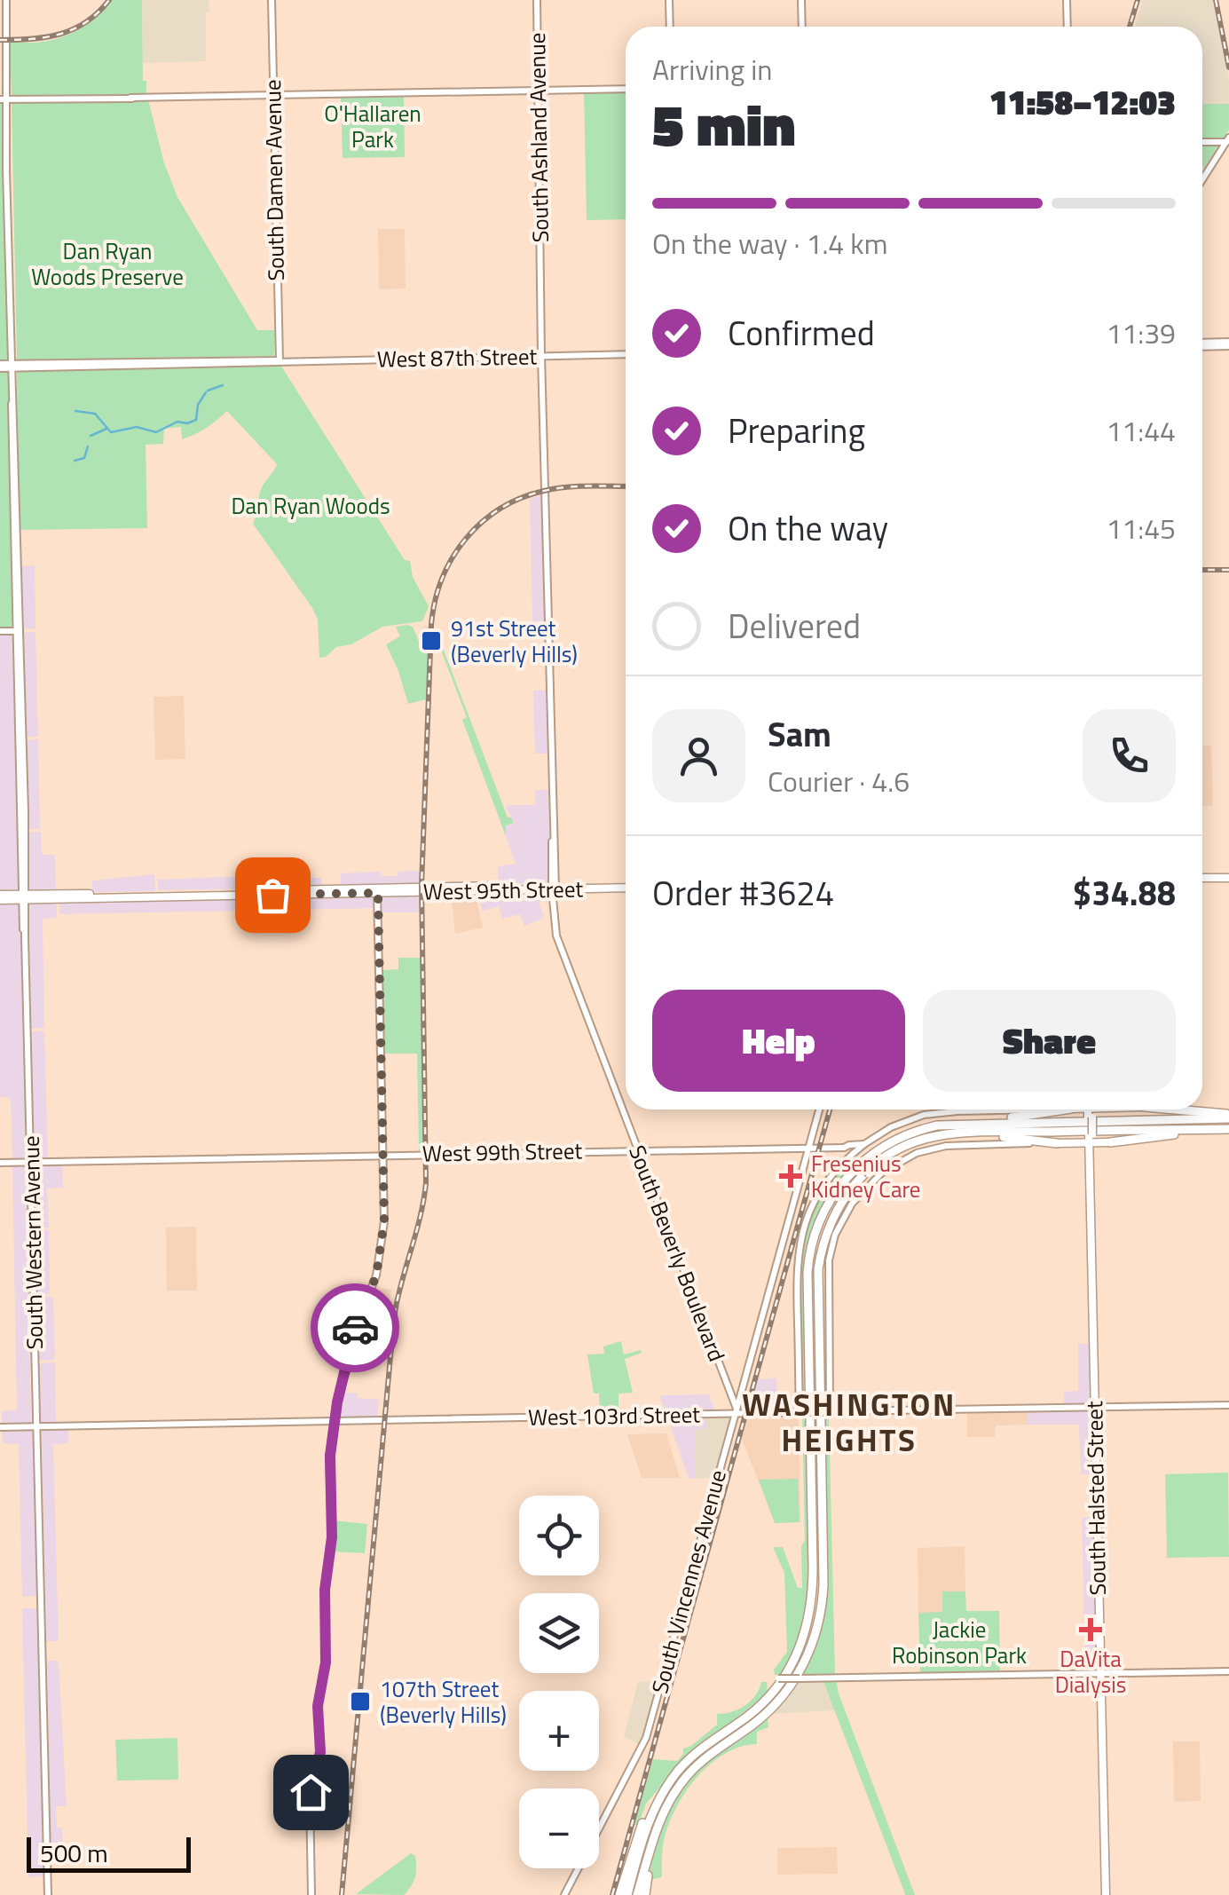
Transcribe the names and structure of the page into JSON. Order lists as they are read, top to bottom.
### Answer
{
  "streets": {
    "main road": [
      "South Ashland Avenue",
      "South Damen Avenue",
      "West 87th Street",
      "West 95th Street",
      "West 99th Street",
      "South Western Avenue",
      "South Beverly Boulevard",
      "West 103rd Street",
      "South Halsted Street",
      "South Vincennes Avenue"
    ]
  },
  "crossings": [
    ["South Ashland Avenue", "West 87th Street"],
    ["South Ashland Avenue", "West 95th Street"],
    ["South Ashland Avenue", "South Beverly Boulevard"],
    ["South Damen Avenue", "West 87th Street"],
    ["West 87th Street", "South Western Avenue"],
    ["West 95th Street", "South Western Avenue"],
    ["West 95th Street", "South Beverly Boulevard"],
    ["West 99th Street", "South Western Avenue"],
    ["West 99th Street", "South Beverly Boulevard"],
    ["West 99th Street", "South Vincennes Avenue"],
    ["South Western Avenue", "West 103rd Street"],
    ["South Beverly Boulevard", "West 103rd Street"],
    ["South Beverly Boulevard", "South Vincennes Avenue"],
    ["West 103rd Street", "South Halsted Street"],
    ["West 103rd Street", "South Vincennes Avenue"]
  ],
  "districts": ["WASHINGTON HEIGHTS"],
  "parks": [
    "O'Hallaren Park",
    "Dan Ryan Woods Preserve",
    "Dan Ryan Woods",
    "Jackie Robinson Park"
  ],
  "places": {
    "transit": ["91st Street (Beverly Hills)", "107th Street (Beverly Hills)"],
    "health": ["Fresenius Kidney Care", "DaVita Dialysis"]
  },
  "scale_bar": "500 m",
  "page": {
    "heading": ["5 min", "Arriving in", "11:58–12:03"],
    "panel": [
      "Sam",
      "Courier · 4.6",
      "Order #3624",
      "$34.88"
    ],
    "bar": "On the way · 1.4 km",
    "list": [
      ["Confirmed", "11:39"],
      ["Preparing", "11:44"],
      ["On the way", "11:45"],
      "Delivered"
    ],
    "buttons": ["Help", "Share"],
    "map_buttons": ["+", "−"],
    "scale": "500 m"
  }
}
